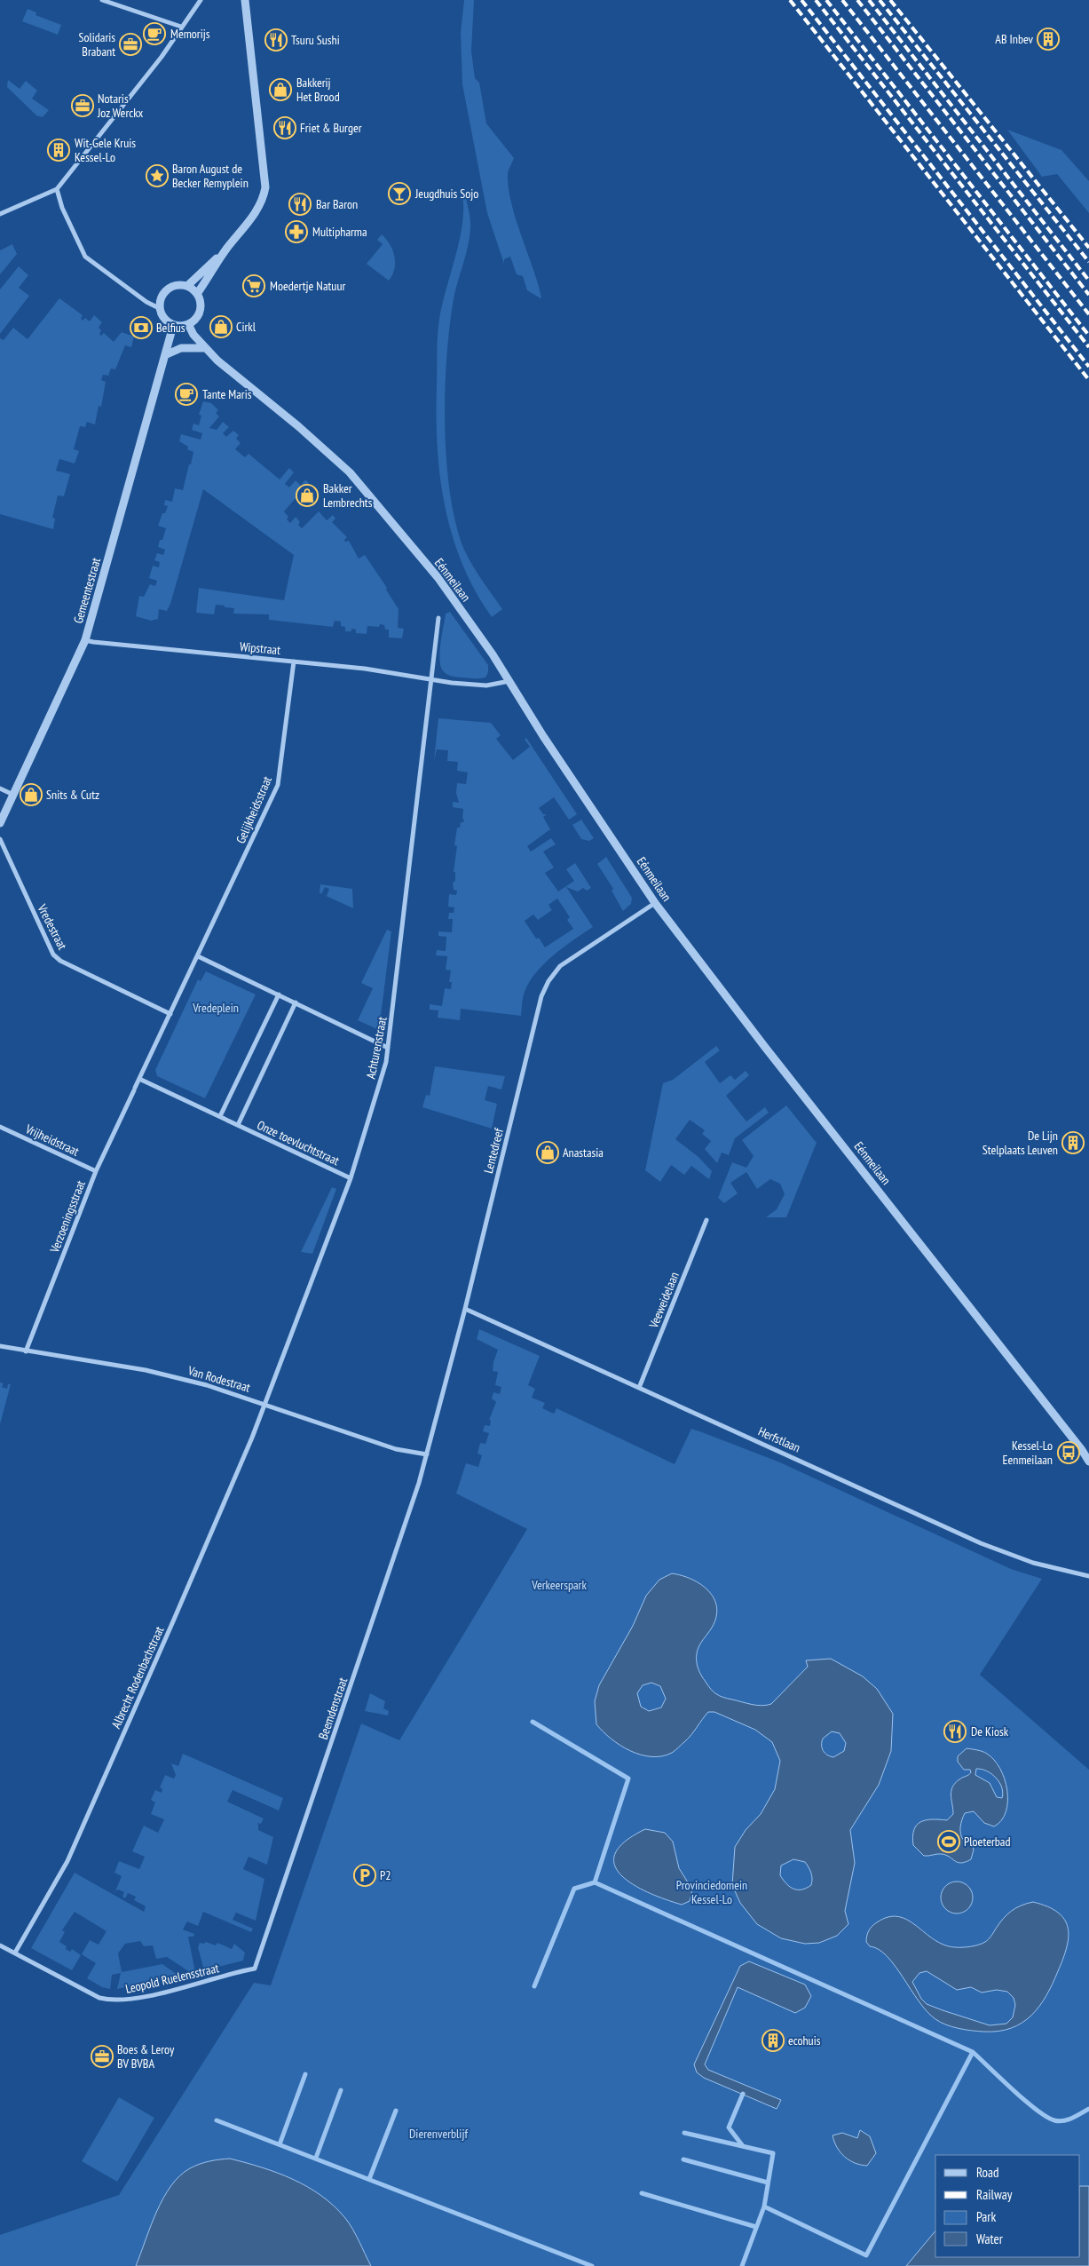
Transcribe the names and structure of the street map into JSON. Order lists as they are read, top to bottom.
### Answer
{
  "streets": {
    "street": [
      "Eénmeilaan",
      "Gemeentestraat",
      "Wipstraat",
      "Gelijkheidsstraat",
      "Vredestraat",
      "Achturenstraat",
      "Vrijheidstraat",
      "Onze toevluchtstraat",
      "Lentedreef",
      "Verzoeningsstraat",
      "Veeweidelaan",
      "Van Rodestraat",
      "Herfstlaan",
      "Albrecht Rodenbachstraat",
      "Beemdenstraat",
      "Leopold Ruelensstraat"
    ]
  },
  "crossings": [
    ["Eénmeilaan", "Gemeentestraat"],
    ["Eénmeilaan", "Wipstraat"],
    ["Eénmeilaan", "Lentedreef"],
    ["Gemeentestraat", "Wipstraat"],
    ["Wipstraat", "Gelijkheidsstraat"],
    ["Wipstraat", "Achturenstraat"],
    ["Achturenstraat", "Onze toevluchtstraat"],
    ["Achturenstraat", "Van Rodestraat"],
    ["Achturenstraat", "Albrecht Rodenbachstraat"],
    ["Vrijheidstraat", "Verzoeningsstraat"],
    ["Lentedreef", "Van Rodestraat"],
    ["Lentedreef", "Herfstlaan"],
    ["Lentedreef", "Beemdenstraat"],
    ["Verzoeningsstraat", "Van Rodestraat"],
    ["Veeweidelaan", "Herfstlaan"],
    ["Van Rodestraat", "Albrecht Rodenbachstraat"],
    ["Van Rodestraat", "Beemdenstraat"],
    ["Albrecht Rodenbachstraat", "Leopold Ruelensstraat"],
    ["Beemdenstraat", "Leopold Ruelensstraat"]
  ],
  "parks": [
    "Vredeplein",
    "Verkeerspark",
    "Provinciedomein Kessel-Lo",
    "Dierenverblijf"
  ],
  "places": {
    "cafe": ["Memorijs", "Tante Maris"],
    "building": [
      "AB Inbev",
      "Wit-Gele Kruis Kessel-Lo",
      "De Lijn Stelplaats Leuven",
      "ecohuis"
    ],
    "restaurant": [
      "Tsuru Sushi",
      "Friet & Burger",
      "Bar Baron",
      "De Kiosk"
    ],
    "office": ["Solidaris Brabant", "Notaris Joz Werckx", "Boes & Leroy BV BVBA"],
    "shop": [
      "Bakkerij Het Brood",
      "Cirkl",
      "Bakker Lembrechts",
      "Snits & Cutz",
      "Anastasia"
    ],
    "place": ["Baron August de Becker Remyplein"],
    "bar": ["Jeugdhuis Sojo"],
    "pharmacy": ["Multipharma"],
    "supermarket": ["Moedertje Natuur"],
    "bank": ["Belfius"],
    "bus stop": ["Kessel-Lo Eenmeilaan"],
    "sports": ["Ploeterbad"],
    "parking": ["P2"]
  },
  "legend": [
    "Road",
    "Railway",
    "Park",
    "Water"
  ]
}
